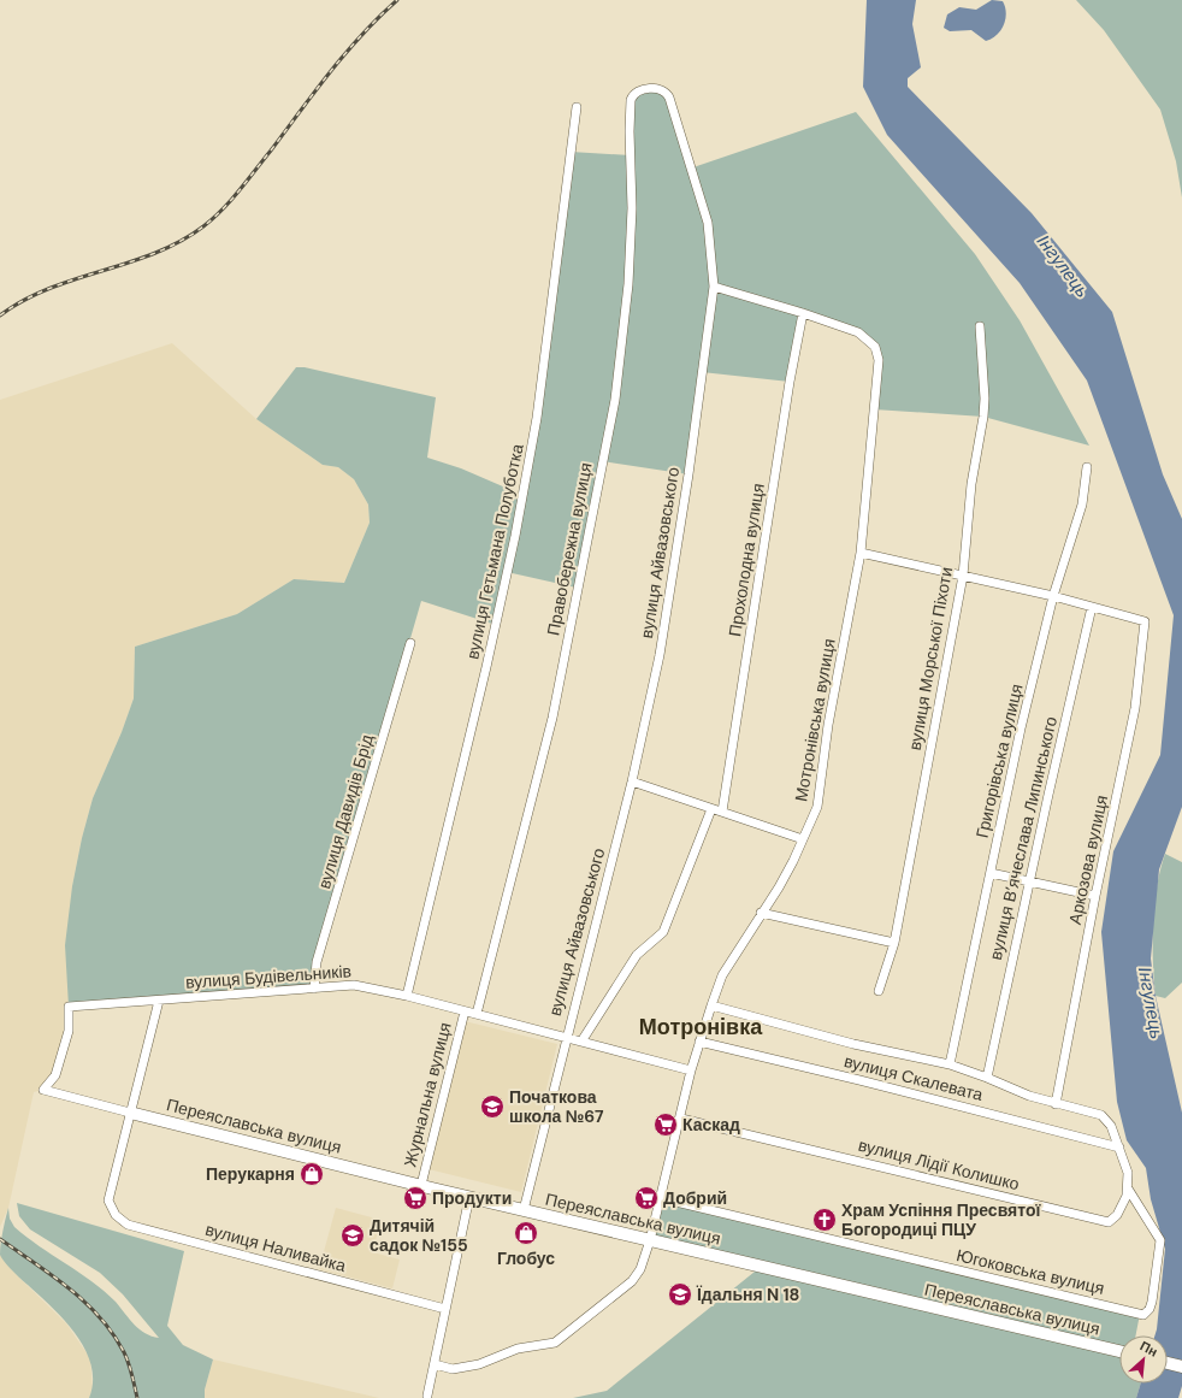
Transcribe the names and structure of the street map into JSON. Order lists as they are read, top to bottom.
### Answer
{
  "streets": {
    "street": [
      "Правобережна вулиця",
      "вулиця Гетьмана Полуботка",
      "вулиця Айвазовського",
      "Прохолодна вулиця",
      "вулиця Морської Піхоти",
      "Мотронівська вулиця",
      "Григорівська вулиця",
      "вулиця Давидів Брід",
      "вулиця В’ячеслава Липинського",
      "Аркозова вулиця",
      "вулиця Будівельників",
      "вулиця Скалевата",
      "Журнальна вулиця",
      "Переяславська вулиця",
      "вулиця Лідії Колишко",
      "вулиця Наливайка",
      "Югоковська вулиця"
    ]
  },
  "crossings": [
    ["Правобережна вулиця", "вулиця Айвазовського"],
    ["Правобережна вулиця", "вулиця Будівельників"],
    ["вулиця Гетьмана Полуботка", "вулиця Будівельників"],
    ["вулиця Айвазовського", "Мотронівська вулиця"],
    ["вулиця Айвазовського", "вулиця Будівельників"],
    ["вулиця Айвазовського", "Переяславська вулиця"],
    ["Прохолодна вулиця", "Мотронівська вулиця"],
    ["Мотронівська вулиця", "вулиця Будівельників"],
    ["Мотронівська вулиця", "вулиця Скалевата"],
    ["Мотронівська вулиця", "Переяславська вулиця"],
    ["Мотронівська вулиця", "вулиця Лідії Колишко"],
    ["Мотронівська вулиця", "Югоковська вулиця"],
    ["вулиця Давидів Брід", "вулиця Будівельників"],
    ["вулиця В’ячеслава Липинського", "Аркозова вулиця"],
    ["вулиця Будівельників", "Журнальна вулиця"],
    ["вулиця Будівельників", "Переяславська вулиця"],
    ["вулиця Будівельників", "вулиця Наливайка"],
    ["вулиця Скалевата", "вулиця Лідії Колишко"],
    ["Журнальна вулиця", "Переяславська вулиця"],
    ["Переяславська вулиця", "вулиця Наливайка"],
    ["вулиця Лідії Колишко", "Югоковська вулиця"]
  ],
  "districts": ["Мотронівка"],
  "water": ["Інгулець"],
  "places": {
    "school or university": ["Початкова школа №67", "Дитячій садок №155", "Їдальня N 18"],
    "supermarket": ["Каскад", "Продукти", "Добрий"],
    "shop": ["Перукарня", "Глобус"],
    "church": ["Храм Успіння Пресвятої Богородиці ПЦУ"]
  },
  "north": "top right"
}
